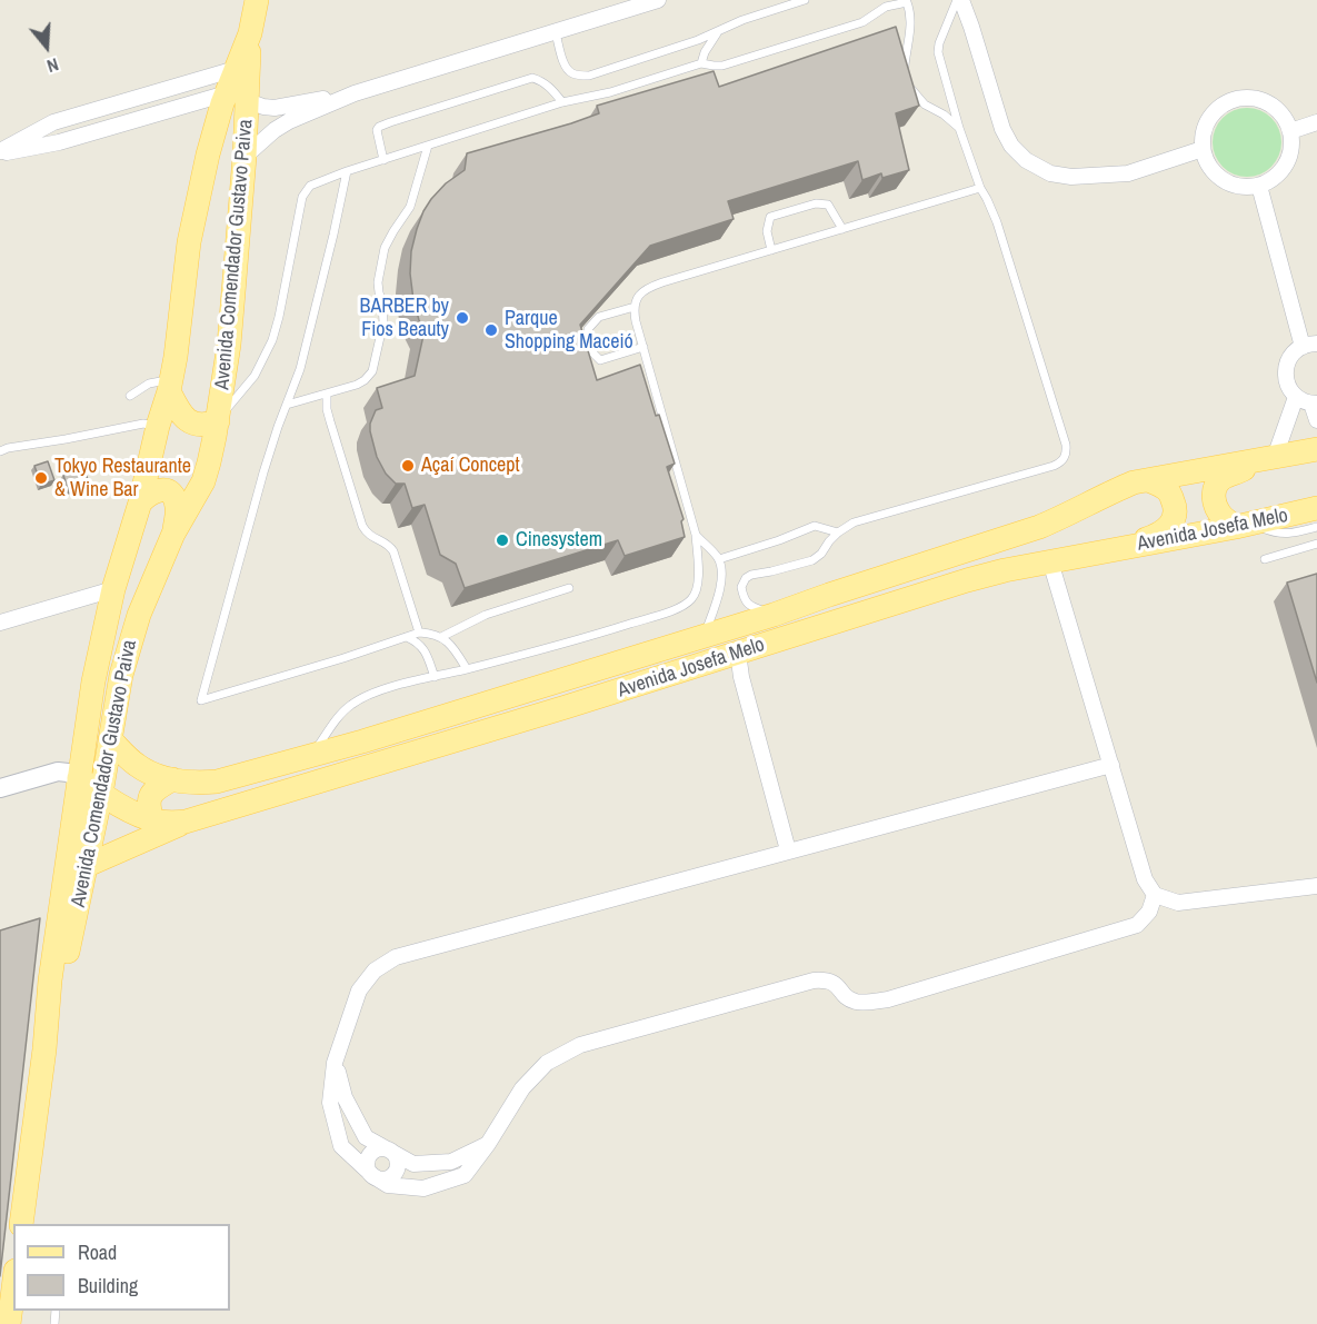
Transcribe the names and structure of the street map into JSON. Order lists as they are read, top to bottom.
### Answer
{
  "streets": {
    "main road": ["Avenida Comendador Gustavo Paiva", "Avenida Josefa Melo"]
  },
  "crossings": [
    ["Avenida Comendador Gustavo Paiva", "Avenida Josefa Melo"]
  ],
  "places": [
    "BARBER by Fios Beauty",
    "Parque Shopping Maceió",
    "Açaí Concept",
    "Tokyo Restaurante & Wine Bar",
    "Cinesystem"
  ],
  "legend": ["Road", "Building"],
  "north": "bottom"
}
